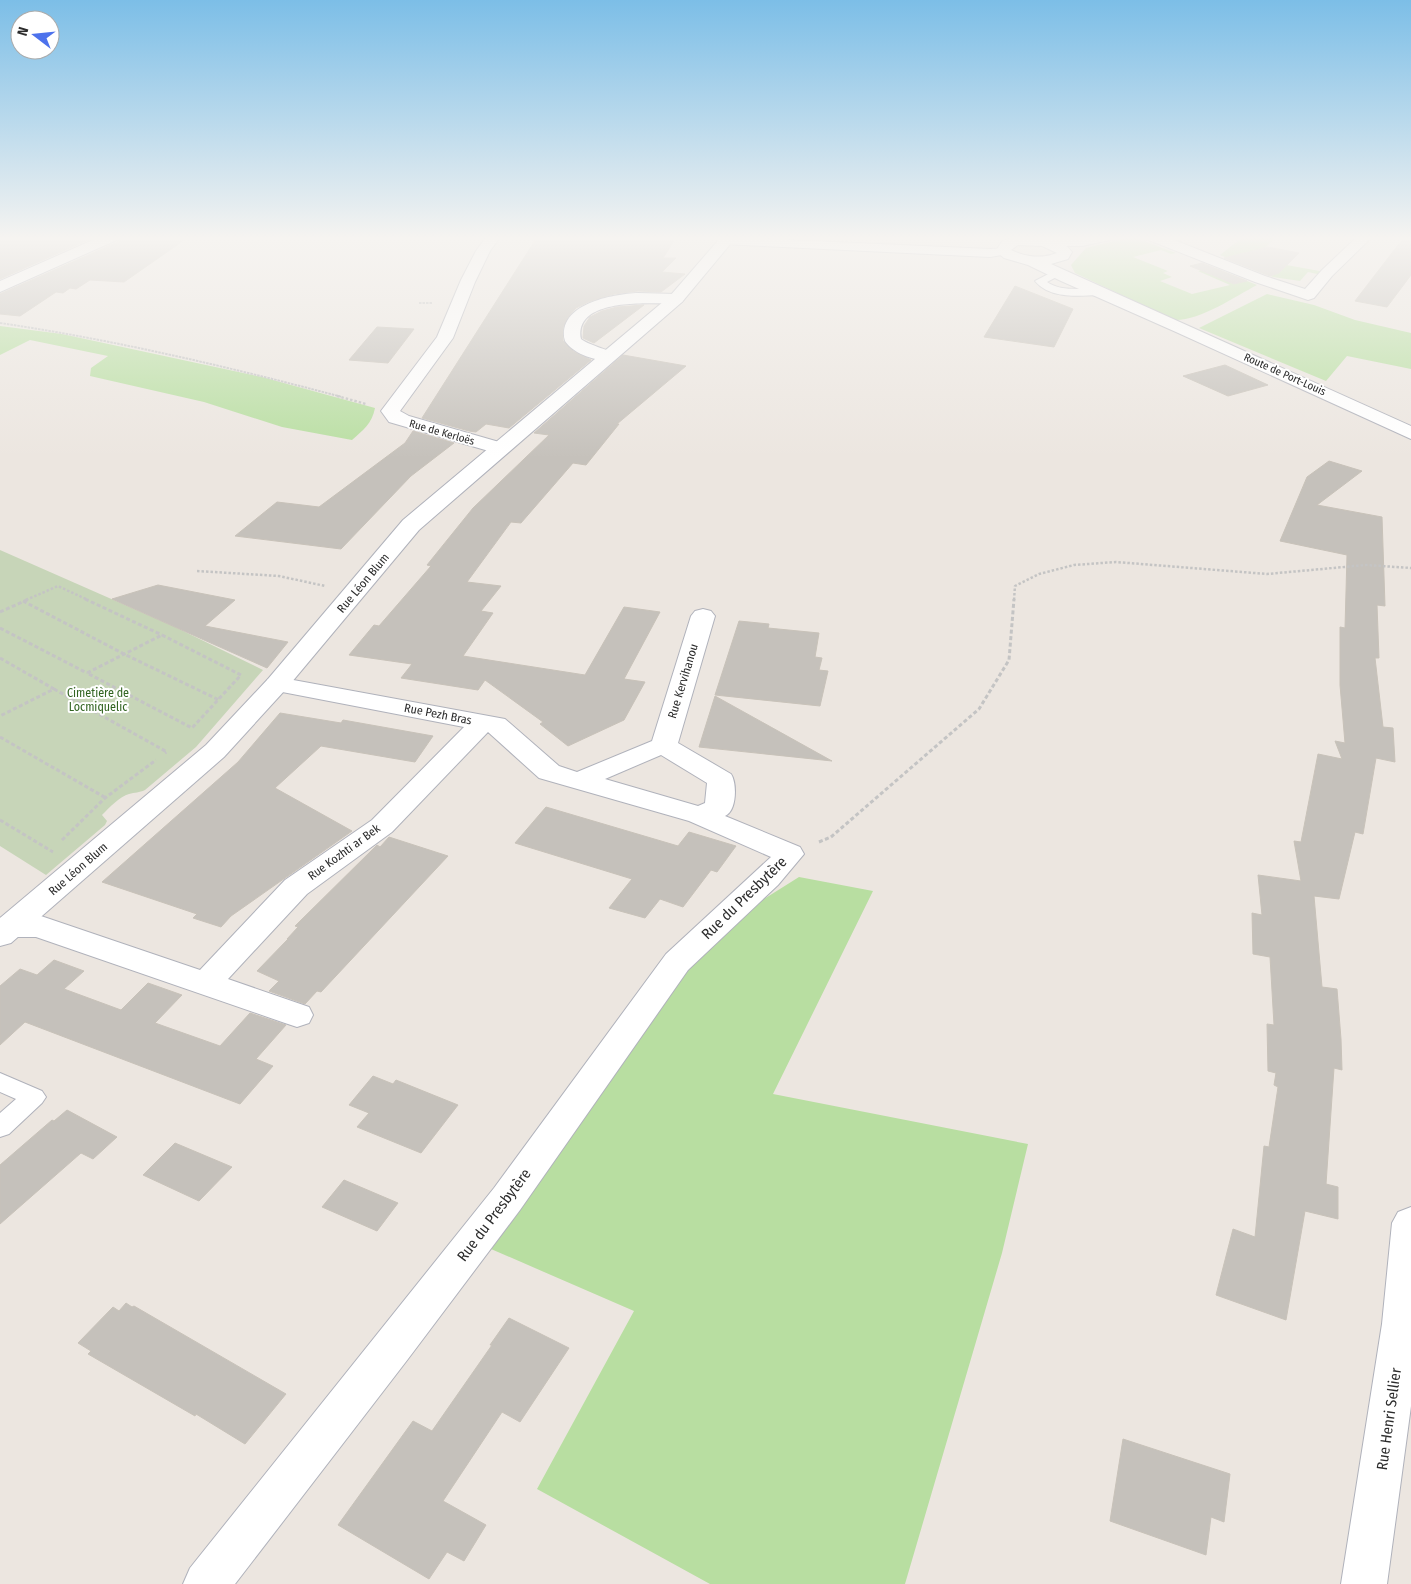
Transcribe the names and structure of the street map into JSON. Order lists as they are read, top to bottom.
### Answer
{
  "streets": {
    "street": [
      "Route de Port-Louis",
      "Rue de Kerloës",
      "Rue Léon Blum",
      "Rue Kervihanou",
      "Rue Pezh Bras",
      "Rue Kozhti ar Bek",
      "Rue du Presbytère",
      "Rue Henri Sellier"
    ]
  },
  "crossings": [
    ["Rue de Kerloës", "Rue Léon Blum"],
    ["Rue Léon Blum", "Rue Pezh Bras"],
    ["Rue Pezh Bras", "Rue Kozhti ar Bek"],
    ["Rue Pezh Bras", "Rue du Presbytère"]
  ],
  "parks": ["Cimetière de Locmiquelic"],
  "north": "left"
}
